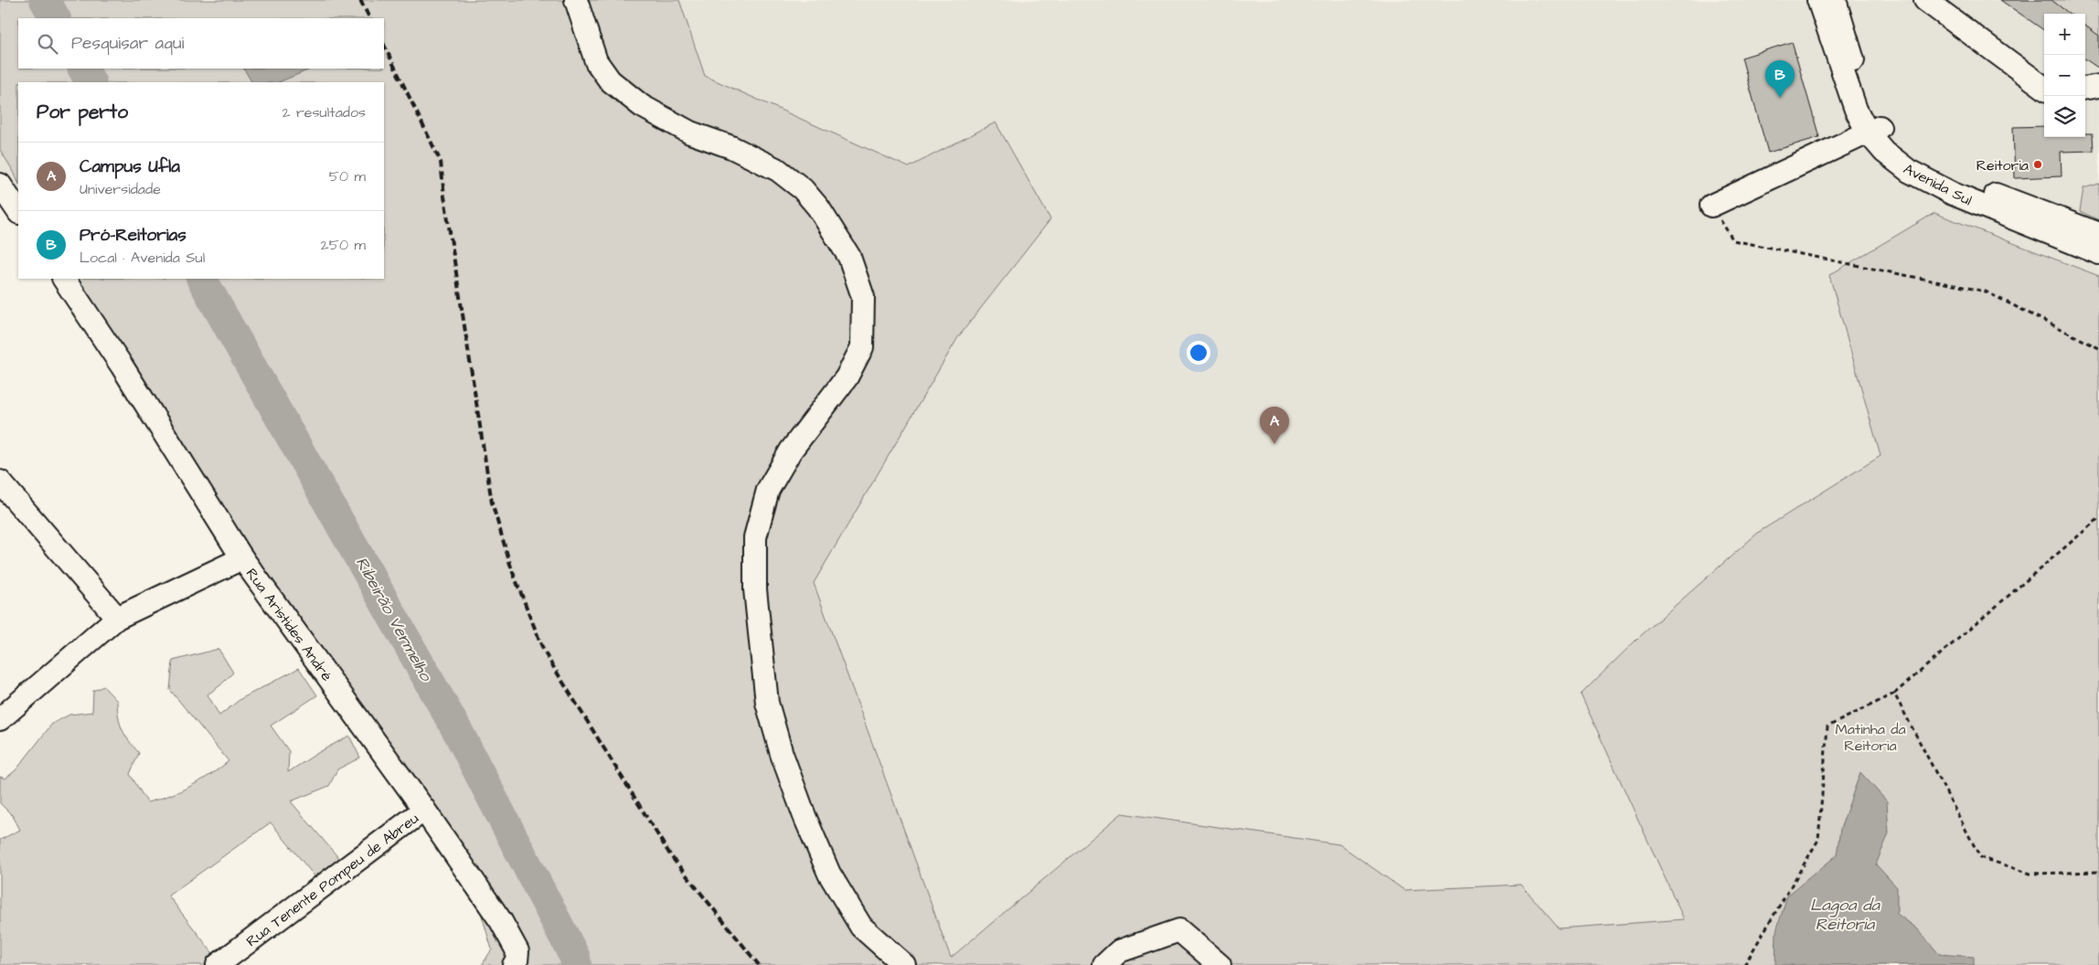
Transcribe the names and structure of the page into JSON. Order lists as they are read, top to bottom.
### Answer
{
  "streets": {
    "street": ["Avenida Sul", "Rua Aristides André", "Rua Tenente Pompeu de Abreu"]
  },
  "crossings": [
    ["Rua Aristides André", "Rua Tenente Pompeu de Abreu"]
  ],
  "water": ["Ribeirão Vermelho", "Lagoa da Reitoria"],
  "parks": ["Matinha da Reitoria"],
  "places": ["Reitoria"],
  "page": {
    "map_buttons": ["+", "−"],
    "search": "Pesquisar aqui",
    "pins": ["B", "A"],
    "heading": ["Por perto", "2 resultados"],
    "list": [
      {
        "mark": "A",
        "name": "Campus Ufla",
        "note": "Universidade",
        "value": "50 m"
      },
      {
        "mark": "B",
        "name": "Pró-Reitorias",
        "note": "Local · Avenida Sul",
        "value": "250 m"
      }
    ]
  }
}
